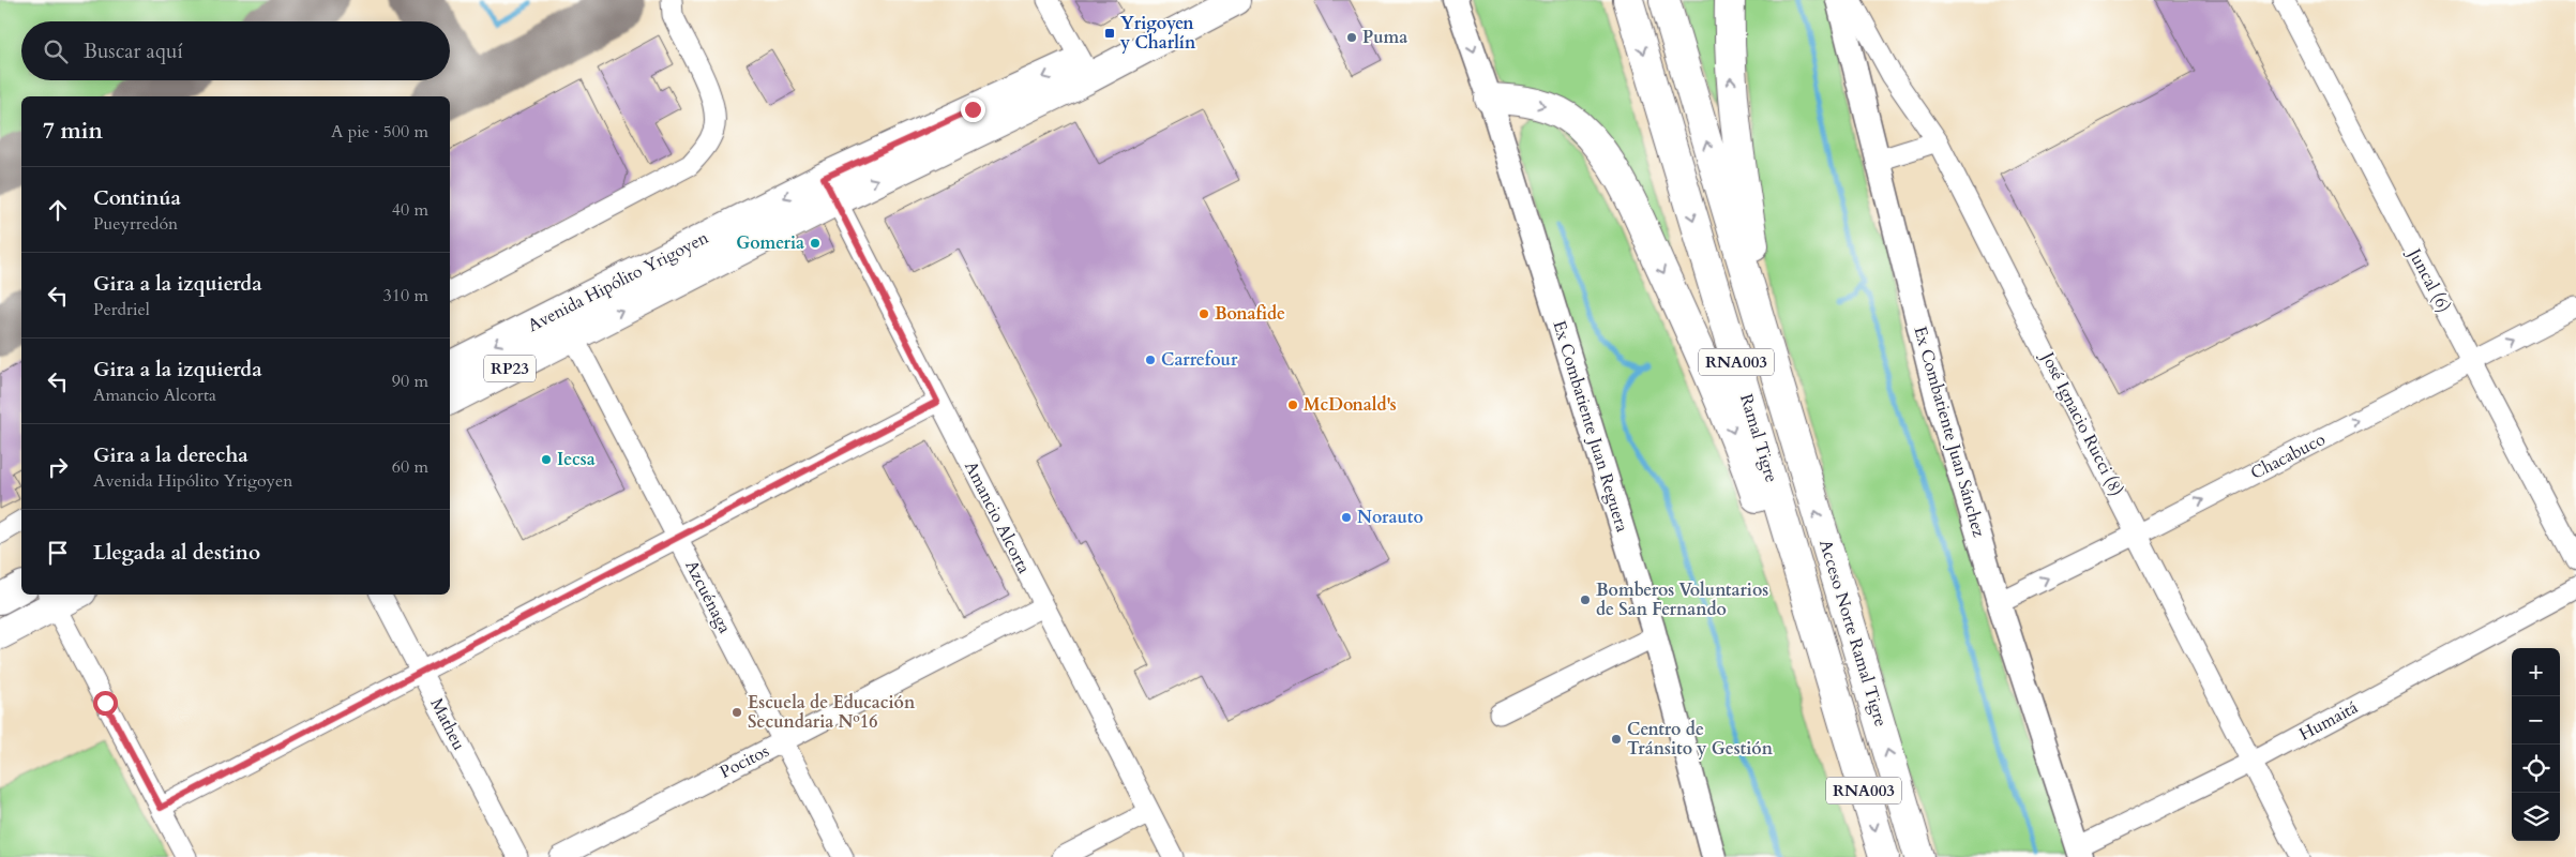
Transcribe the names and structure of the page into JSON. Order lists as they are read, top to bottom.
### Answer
{
  "streets": {
    "main road": [
      "Avenida Hipólito Yrigoyen",
      "RNA003",
      "RP23",
      "Ramal Tigre",
      "Acceso Norte Ramal Tigre"
    ],
    "street": [
      "Juncal (6)",
      "José Ignacio Rucci (8)",
      "Ex Combatiente Juan Reguera",
      "Ex Combatiente Juan Sánchez",
      "Chacabuco",
      "Amancio Alcorta",
      "Azcuénaga",
      "Humaitá",
      "Matheu",
      "Pocitos"
    ]
  },
  "crossings": [
    ["Juncal (6)", "Chacabuco"],
    ["Avenida Hipólito Yrigoyen", "Amancio Alcorta"],
    ["Avenida Hipólito Yrigoyen", "Azcuénaga"],
    ["José Ignacio Rucci (8)", "Chacabuco"],
    ["José Ignacio Rucci (8)", "Humaitá"],
    ["Ex Combatiente Juan Sánchez", "Chacabuco"],
    ["Ex Combatiente Juan Sánchez", "Humaitá"],
    ["Ramal Tigre", "Acceso Norte Ramal Tigre"],
    ["Amancio Alcorta", "Pocitos"],
    ["Azcuénaga", "Pocitos"]
  ],
  "one_way": ["Chacabuco"],
  "places": {
    "transit": ["Yrigoyen y Charlín"],
    "other": [
      "Puma",
      "Gomeria",
      "Bonafide",
      "Carrefour",
      "McDonald's",
      "Iecsa",
      "Norauto",
      "Bomberos Voluntarios de San Fernando",
      "Escuela de Educación Secundaria Nº16",
      "Centro de Tránsito y Gestión"
    ]
  },
  "page": {
    "search": "Buscar aquí",
    "heading": ["7 min", "A pie · 500 m"],
    "list": [
      ["Continúa", "Pueyrredón", "40 m"],
      ["Gira a la izquierda", "Perdriel", "310 m"],
      ["Gira a la izquierda", "Amancio Alcorta", "90 m"],
      ["Gira a la derecha", "Avenida Hipólito Yrigoyen", "60 m"],
      "Llegada al destino"
    ],
    "map_buttons": ["+", "−"]
  }
}
